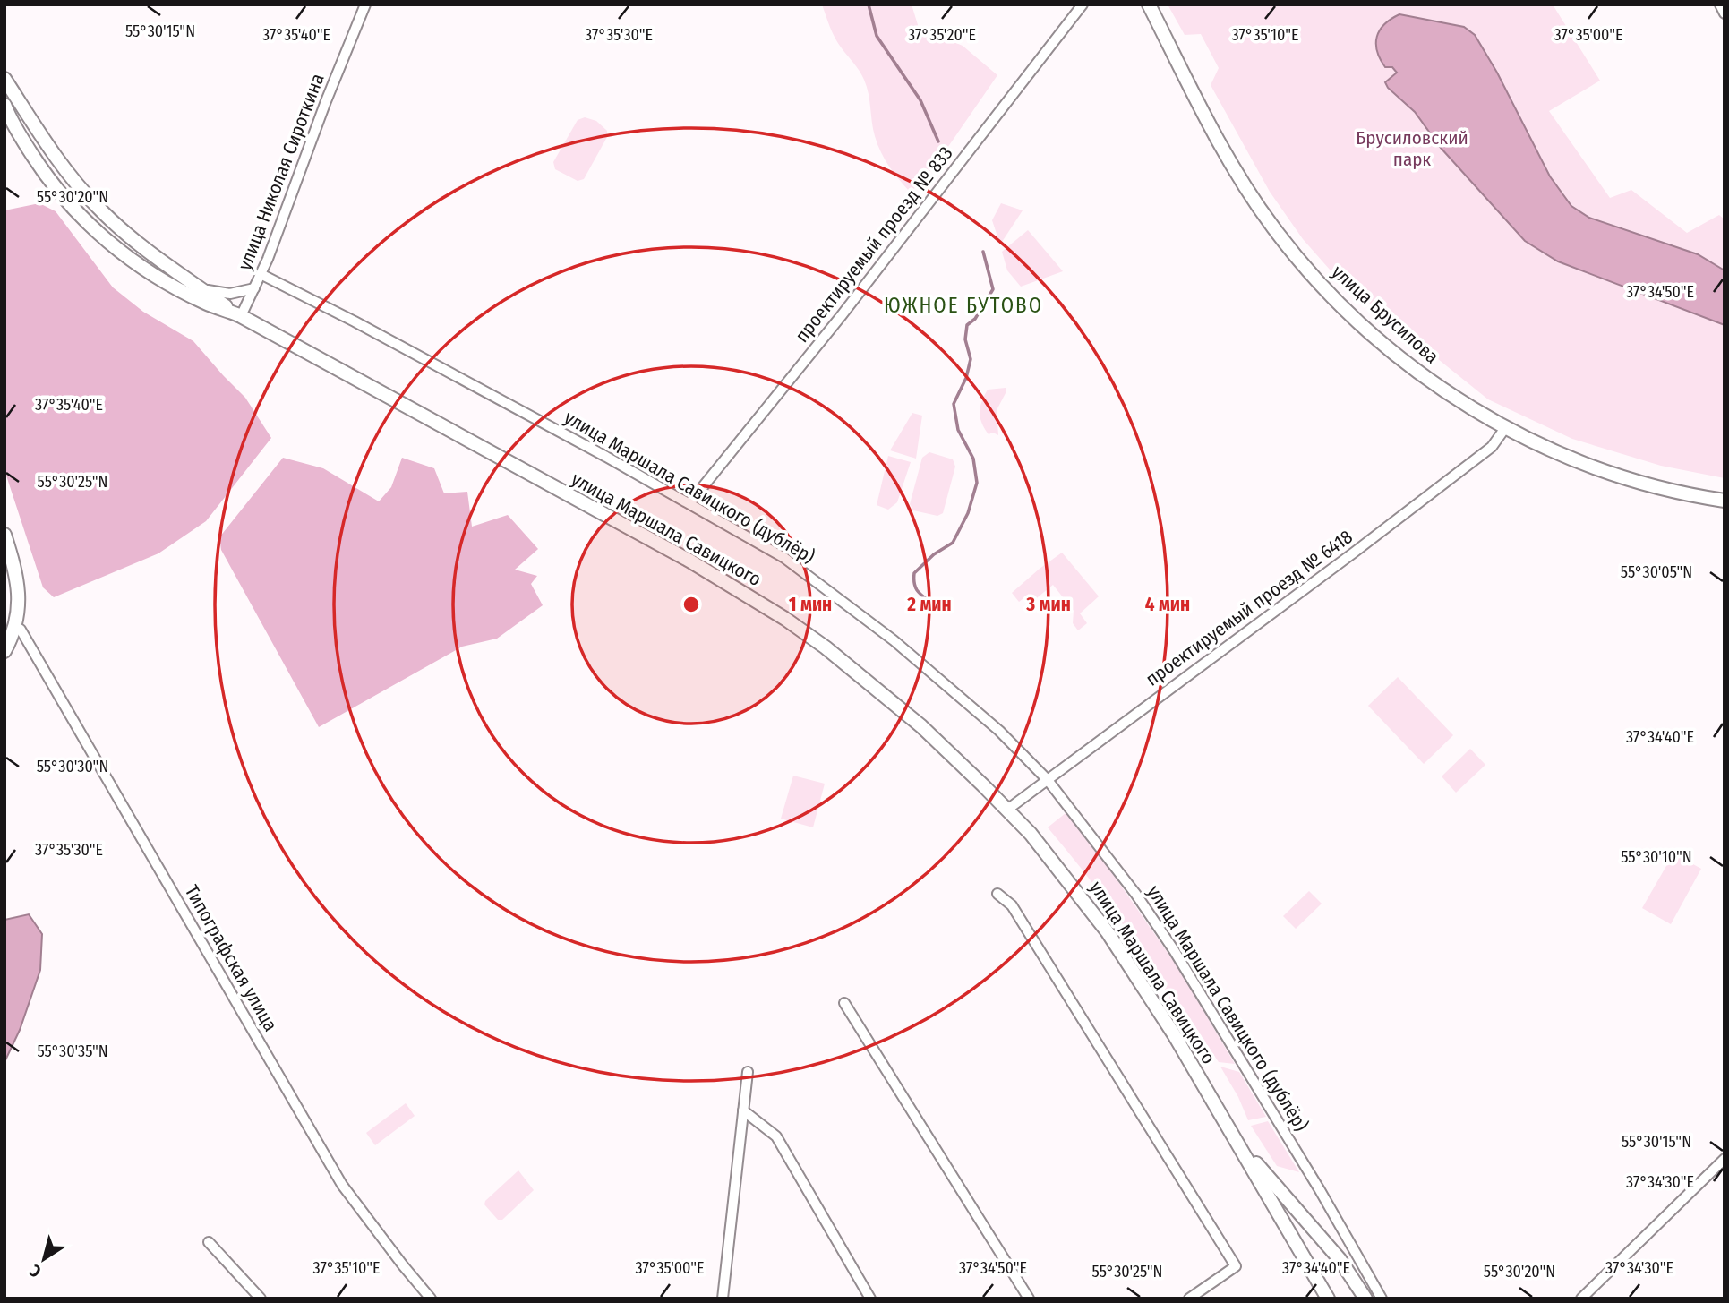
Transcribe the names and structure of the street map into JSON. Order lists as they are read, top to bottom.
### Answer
{
  "streets": {
    "street": [
      "улица Николая Сироткина",
      "проектируемый проезд № 833",
      "улица Брусилова",
      "улица Маршала Савицкого (дублёр)",
      "улица Маршала Савицкого",
      "проектируемый проезд № 6418",
      "Типографская улица"
    ]
  },
  "crossings": [
    ["улица Николая Сироткина", "улица Маршала Савицкого (дублёр)"],
    ["улица Николая Сироткина", "улица Маршала Савицкого"],
    ["проектируемый проезд № 833", "улица Маршала Савицкого (дублёр)"],
    ["улица Брусилова", "проектируемый проезд № 6418"],
    ["улица Маршала Савицкого (дублёр)", "проектируемый проезд № 6418"],
    ["улица Маршала Савицкого", "проектируемый проезд № 6418"]
  ],
  "districts": ["ЮЖНОЕ БУТОВО"],
  "parks": ["Брусиловский парк"],
  "north": "bottom left",
  "coordinates": [
    "55°30'15\"N",
    "37°35'20\"E",
    "37°35'10\"E",
    "37°35'00\"E",
    "37°35'40\"E",
    "37°35'30\"E",
    "55°30'20\"N",
    "37°34'50\"E",
    "55°30'25\"N",
    "55°30'05\"N",
    "37°34'40\"E",
    "55°30'30\"N",
    "55°30'10\"N",
    "55°30'35\"N",
    "37°34'30\"E"
  ],
  "rings": [
    "1 мин",
    "2 мин",
    "3 мин",
    "4 мин"
  ]
}
